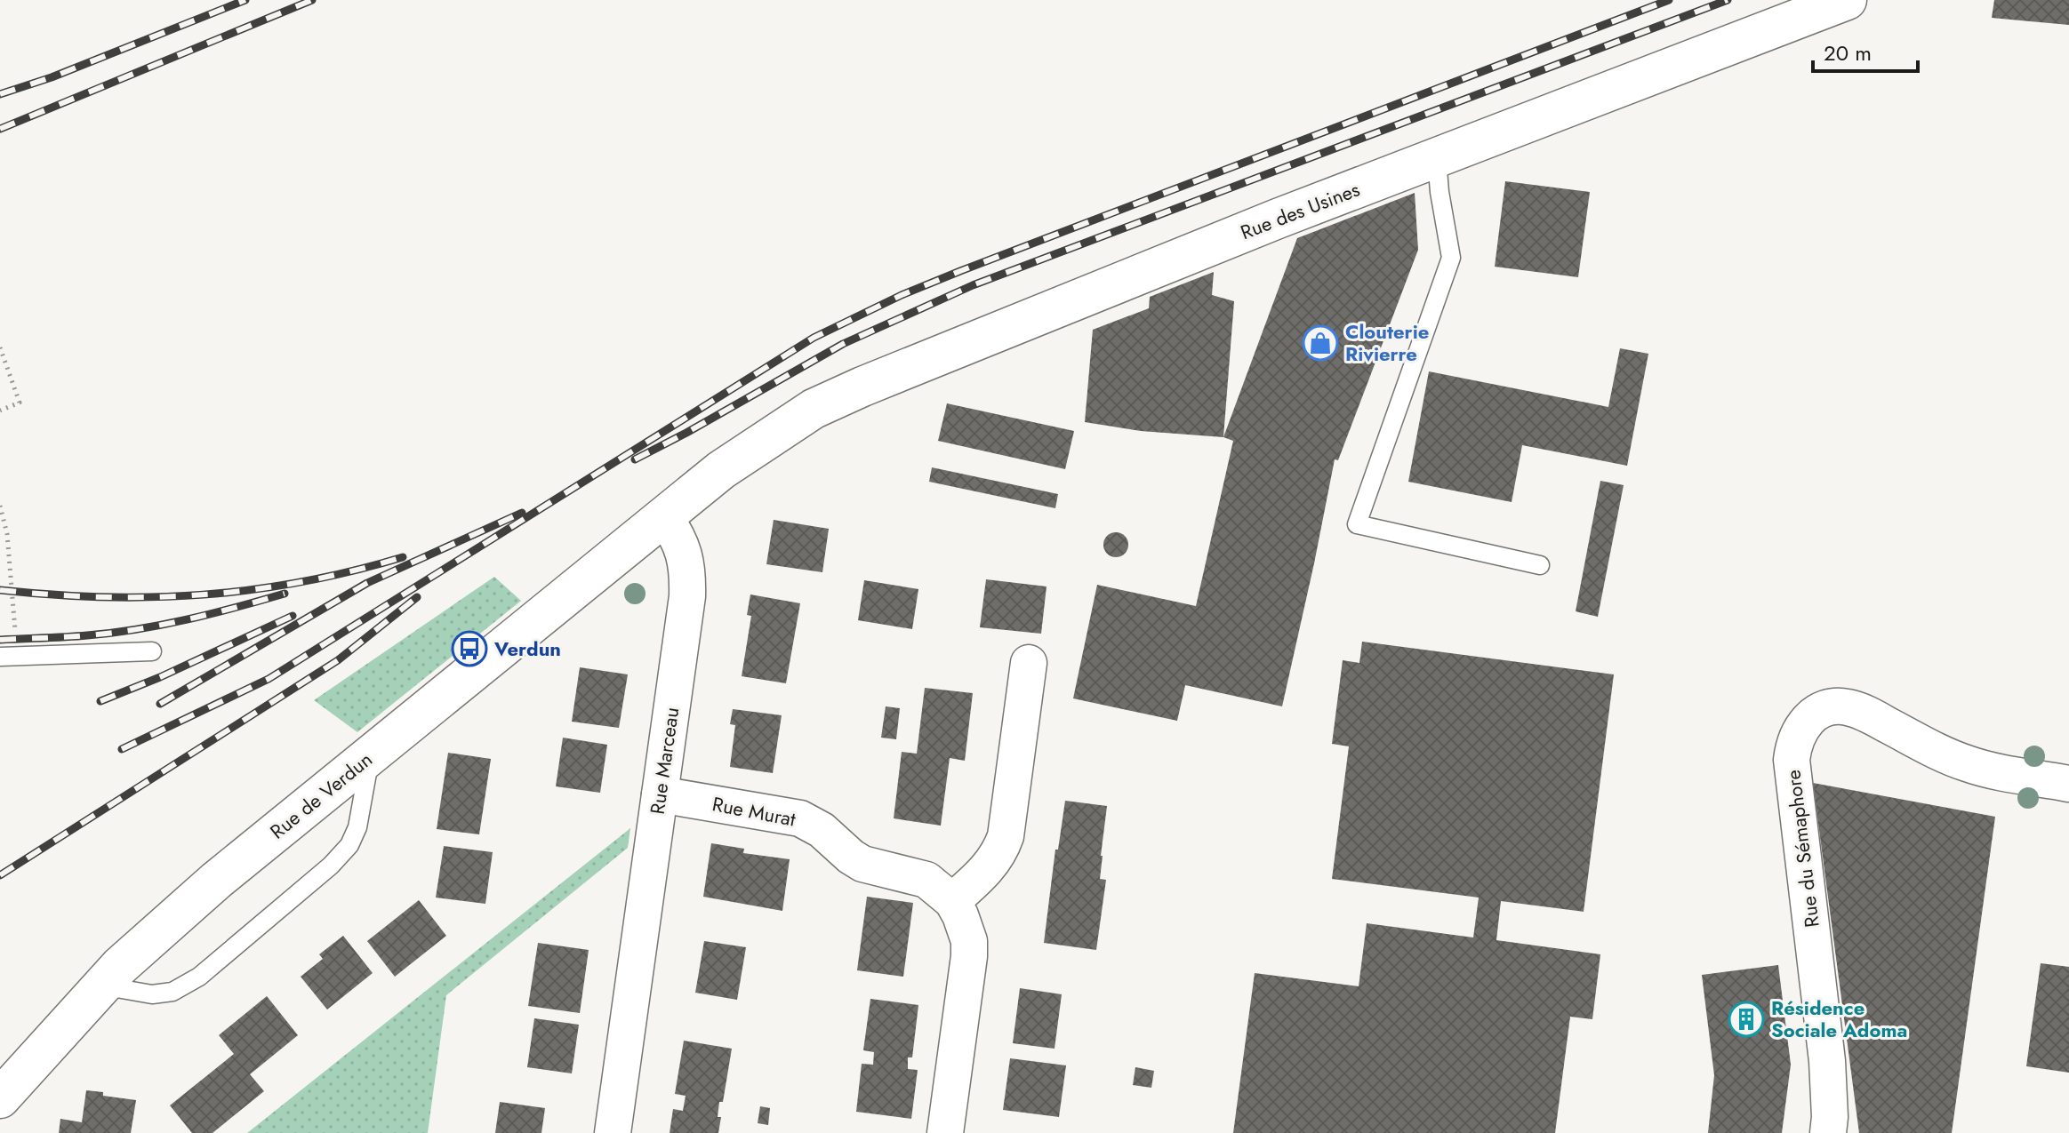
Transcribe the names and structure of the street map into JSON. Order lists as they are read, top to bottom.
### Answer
{
  "streets": {
    "street": [
      "Rue des Usines",
      "Rue Marceau",
      "Rue de Verdun",
      "Rue Murat",
      "Rue du Sémaphore"
    ]
  },
  "crossings": [
    ["Rue des Usines", "Rue Marceau"],
    ["Rue des Usines", "Rue de Verdun"],
    ["Rue Marceau", "Rue de Verdun"],
    ["Rue Marceau", "Rue Murat"]
  ],
  "places": {
    "shop": ["Clouterie Rivierre"],
    "bus stop": ["Verdun"],
    "building": ["Résidence Sociale Adoma"]
  },
  "scale_bar": "20 m"
}
